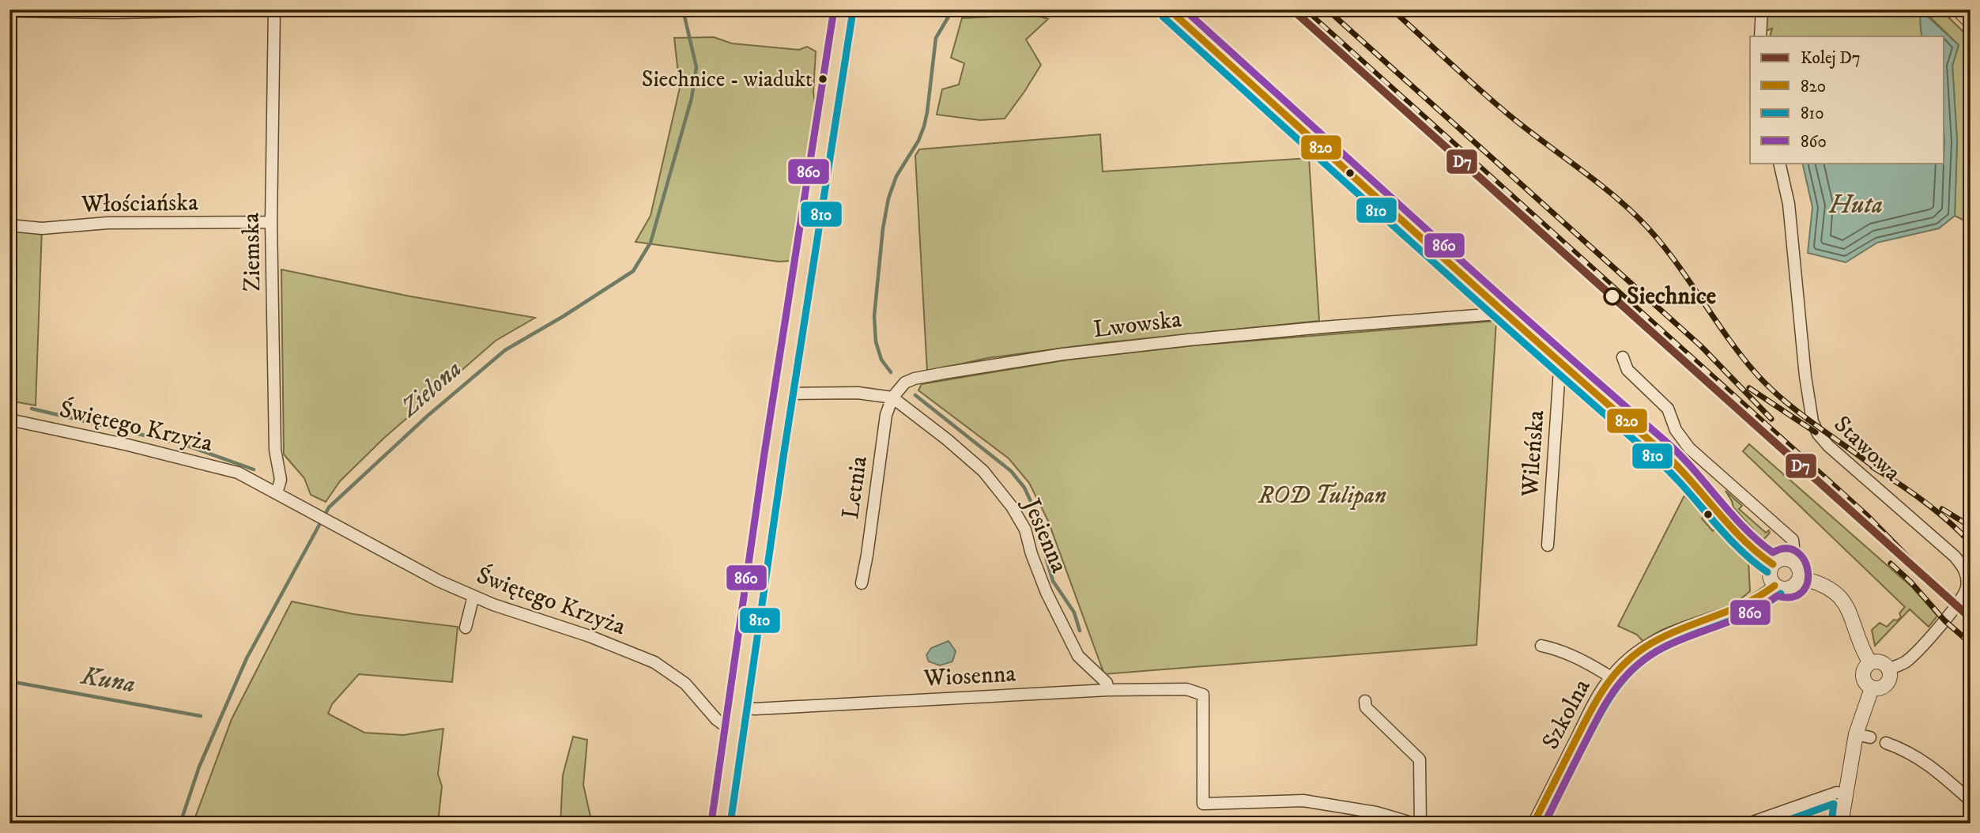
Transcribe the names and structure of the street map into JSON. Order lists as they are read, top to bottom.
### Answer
{
  "streets": {
    "street": [
      "Włościańska",
      "Ziemska",
      "Lwowska",
      "Świętego Krzyża",
      "Stawowa",
      "Wileńska",
      "Letnia",
      "Jesienna",
      "Wiosenna",
      "Szkolna"
    ]
  },
  "crossings": [
    ["Włościańska", "Ziemska"],
    ["Ziemska", "Świętego Krzyża"],
    ["Lwowska", "Letnia"],
    ["Lwowska", "Jesienna"],
    ["Letnia", "Jesienna"],
    ["Jesienna", "Wiosenna"]
  ],
  "water": ["Huta", "Zielona", "Kuna"],
  "parks": ["ROD Tulipan"],
  "places": ["Siechnice - wiadukt", "Siechnice"],
  "lines": [
    "rail line D7",
    "transit line 820",
    "transit line 860",
    "transit line 810"
  ],
  "legend": [
    "Kolej D7",
    "820",
    "810",
    "860"
  ]
}
